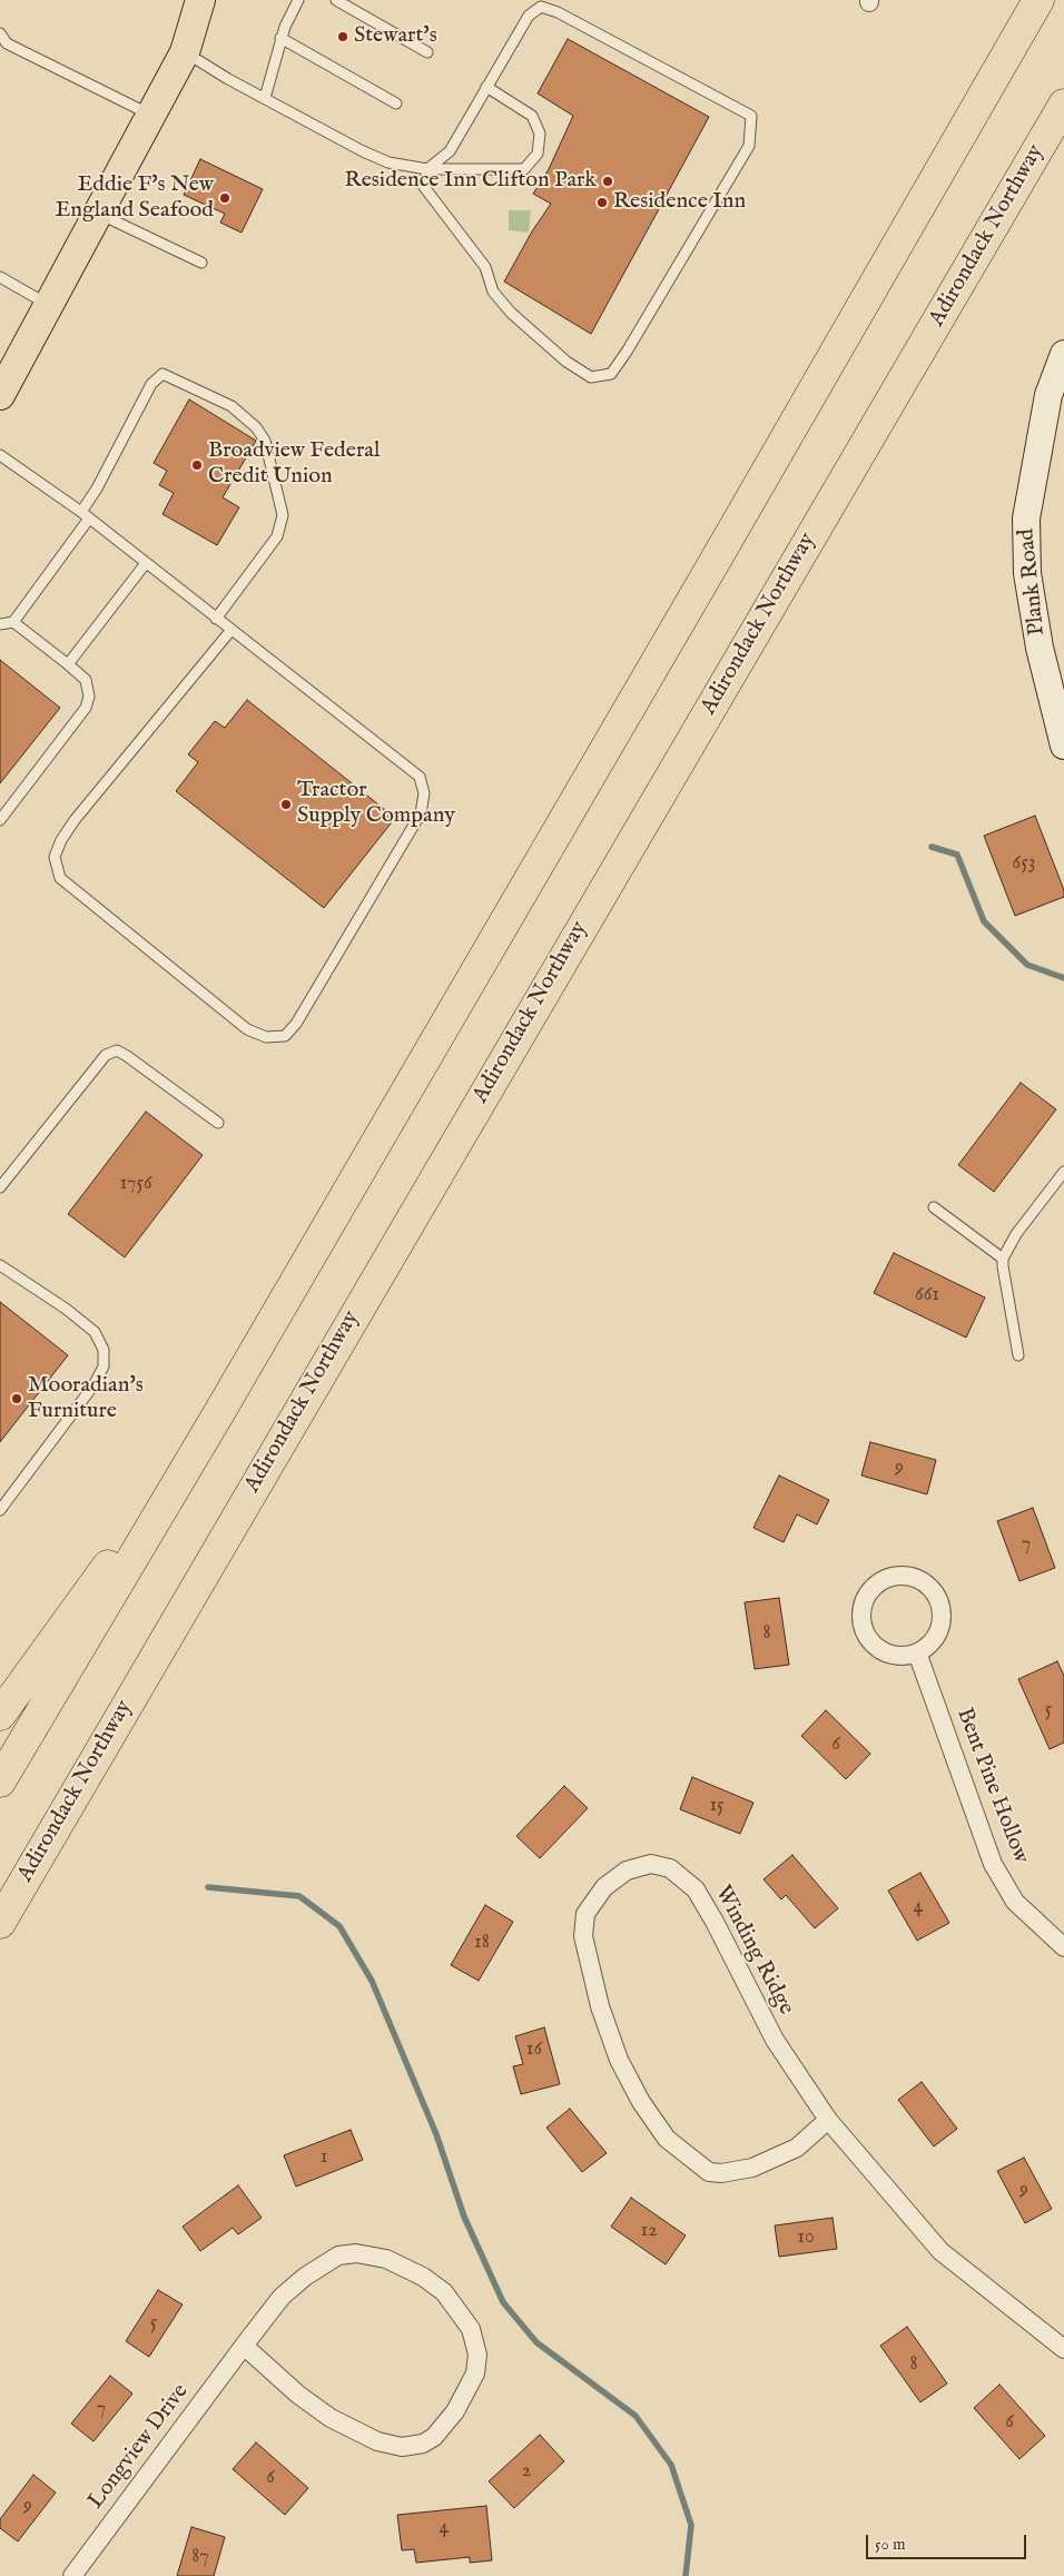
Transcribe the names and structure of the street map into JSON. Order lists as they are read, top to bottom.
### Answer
{
  "streets": {
    "highway": ["Adirondack Northway"],
    "street": [
      "Plank Road",
      "Bent Pine Hollow",
      "Winding Ridge",
      "Longview Drive"
    ]
  },
  "places": [
    "Stewart's",
    "Residence Inn Clifton Park",
    "Eddie F's New England Seafood",
    "Residence Inn",
    "Broadview Federal Credit Union",
    "Tractor Supply Company",
    "Mooradian's Furniture"
  ],
  "house_numbers": [
    "653",
    "1756",
    "661",
    "9",
    "7",
    "8",
    "5",
    "6",
    "15",
    "4",
    "18",
    "16",
    "1",
    "9",
    "12",
    "10",
    "5",
    "8",
    "7",
    "6",
    "2",
    "6",
    "9",
    "4",
    "87"
  ],
  "scale_bar": "50 m"
}
